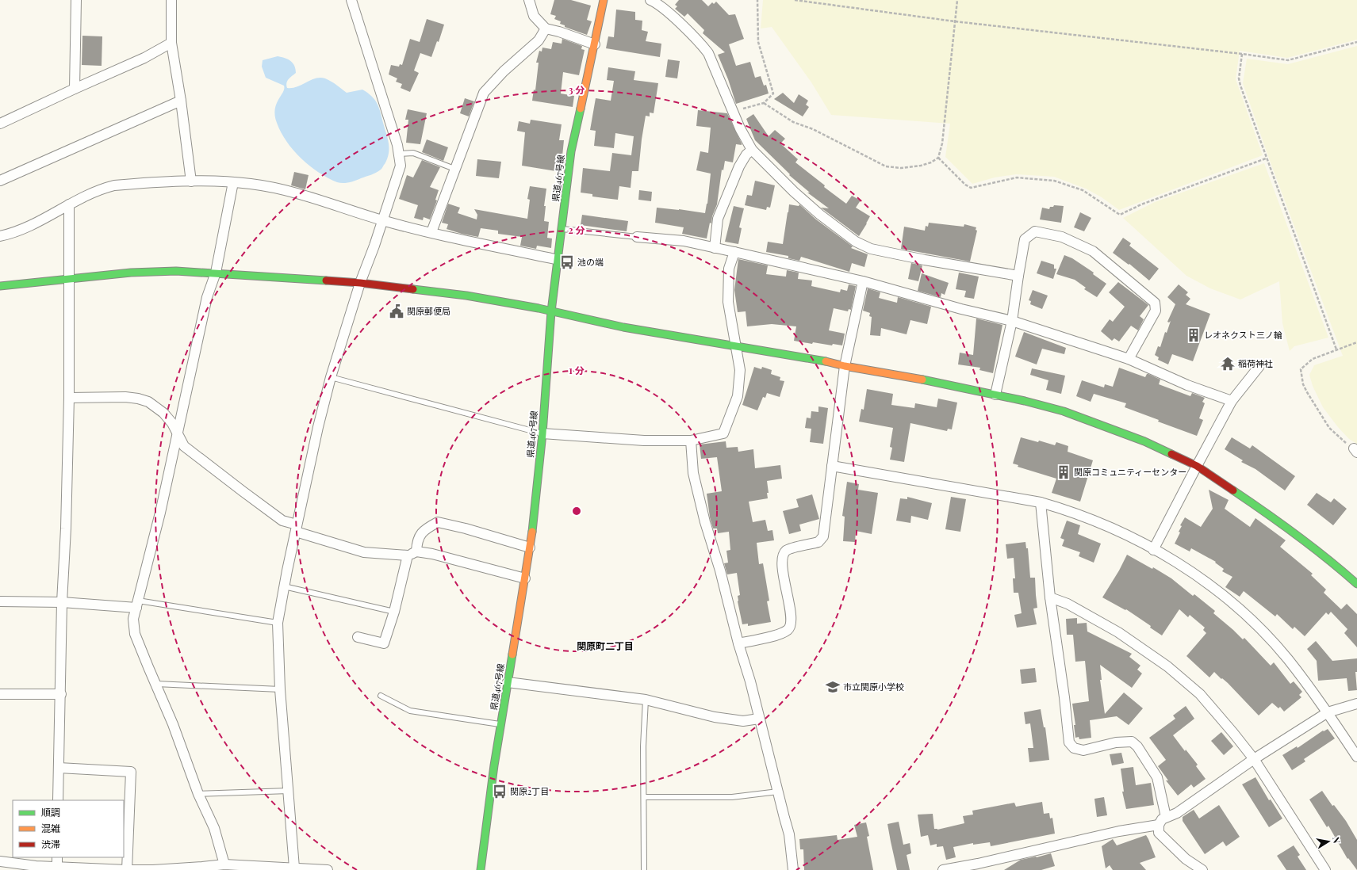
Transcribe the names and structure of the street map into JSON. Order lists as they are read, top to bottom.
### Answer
{
  "streets": {
    "street": ["県道467号線"]
  },
  "districts": ["関原町二丁目"],
  "places": {
    "bus stop": ["池の端", "関原2丁目"],
    "public building": ["関原郵便局"],
    "building": ["レオネクスト三ノ輪", "関原コミュニティーセンター"],
    "temple": ["稲荷神社"],
    "school or university": ["市立関原小学校"]
  },
  "legend": ["順調", "混雑", "渋滞"],
  "north": "right",
  "rings": ["3 分", "2 分", "1 分"]
}
